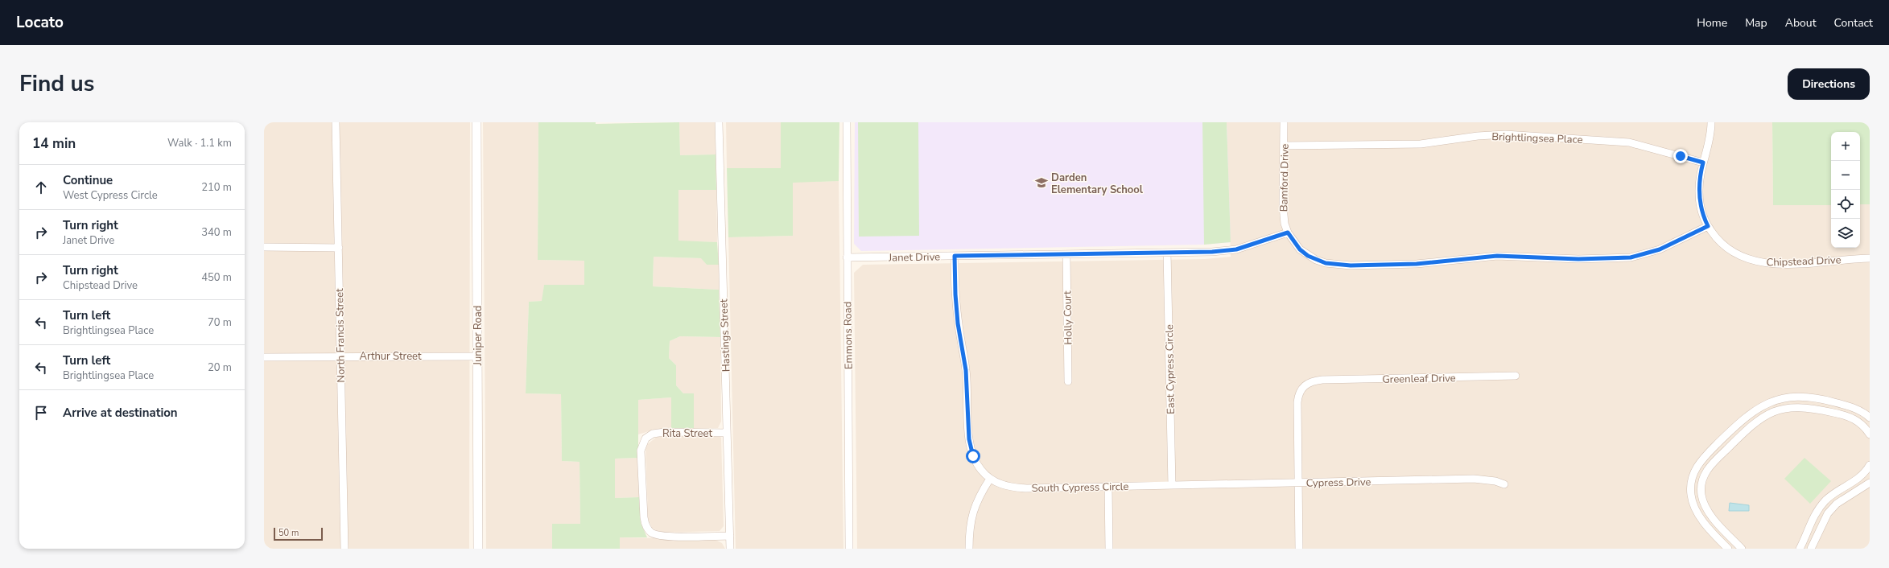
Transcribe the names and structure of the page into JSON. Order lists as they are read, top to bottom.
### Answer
{
  "streets": {
    "street": [
      "Brightlingsea Place",
      "Bamford Drive",
      "Janet Drive",
      "Chipstead Drive",
      "Holly Court",
      "North Francis Street",
      "Juniper Road",
      "Hastings Street",
      "Emmons Road",
      "Arthur Street",
      "East Cypress Circle",
      "Greenleaf Drive",
      "Rita Street",
      "Cypress Drive",
      "South Cypress Circle"
    ]
  },
  "crossings": [
    ["Brightlingsea Place", "Bamford Drive"],
    ["Bamford Drive", "Janet Drive"],
    ["Janet Drive", "Holly Court"],
    ["Janet Drive", "Emmons Road"],
    ["Janet Drive", "East Cypress Circle"],
    ["North Francis Street", "Arthur Street"],
    ["Juniper Road", "Arthur Street"],
    ["Hastings Street", "Rita Street"],
    ["East Cypress Circle", "Cypress Drive"],
    ["East Cypress Circle", "South Cypress Circle"],
    ["Greenleaf Drive", "Cypress Drive"],
    ["Cypress Drive", "South Cypress Circle"]
  ],
  "places": {
    "school or university": ["Darden Elementary School"]
  },
  "scale_bar": "50 m",
  "page": {
    "header": "Locato",
    "nav": [
      "Home",
      "Map",
      "About",
      "Contact"
    ],
    "title": "Find us",
    "buttons": "Directions",
    "heading": ["14 min", "Walk · 1.1 km"],
    "map_buttons": ["+", "−"],
    "list": [
      ["Continue", "West Cypress Circle", "210 m"],
      ["Turn right", "Janet Drive", "340 m"],
      ["Turn right", "Chipstead Drive", "450 m"],
      ["Turn left", "Brightlingsea Place", "70 m"],
      ["Turn left", "Brightlingsea Place", "20 m"],
      "Arrive at destination"
    ],
    "scale": "50 m"
  }
}
